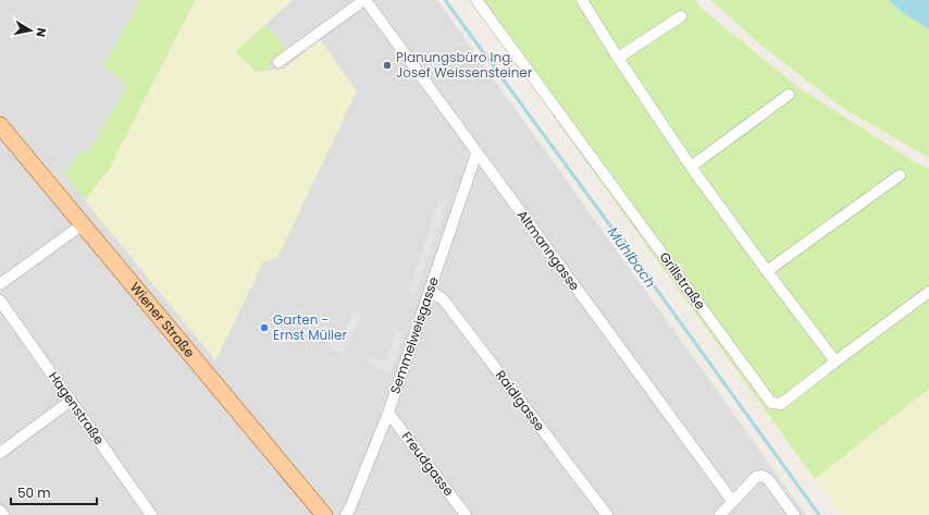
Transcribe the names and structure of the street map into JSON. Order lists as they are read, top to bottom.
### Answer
{
  "streets": {
    "main road": ["Wiener Straße"],
    "street": [
      "Altmanngasse",
      "Grillstraße",
      "Semmelweisgasse",
      "Raidlgasse",
      "Hagenstraße",
      "Freudgasse"
    ]
  },
  "crossings": [
    ["Altmanngasse", "Semmelweisgasse"],
    ["Semmelweisgasse", "Raidlgasse"],
    ["Semmelweisgasse", "Freudgasse"]
  ],
  "water": ["Mühlbach"],
  "places": ["Planungsbüro Ing. Josef Weissensteiner", "Garten - Ernst Müller"],
  "scale_bar": "50 m",
  "north": "right"
}
